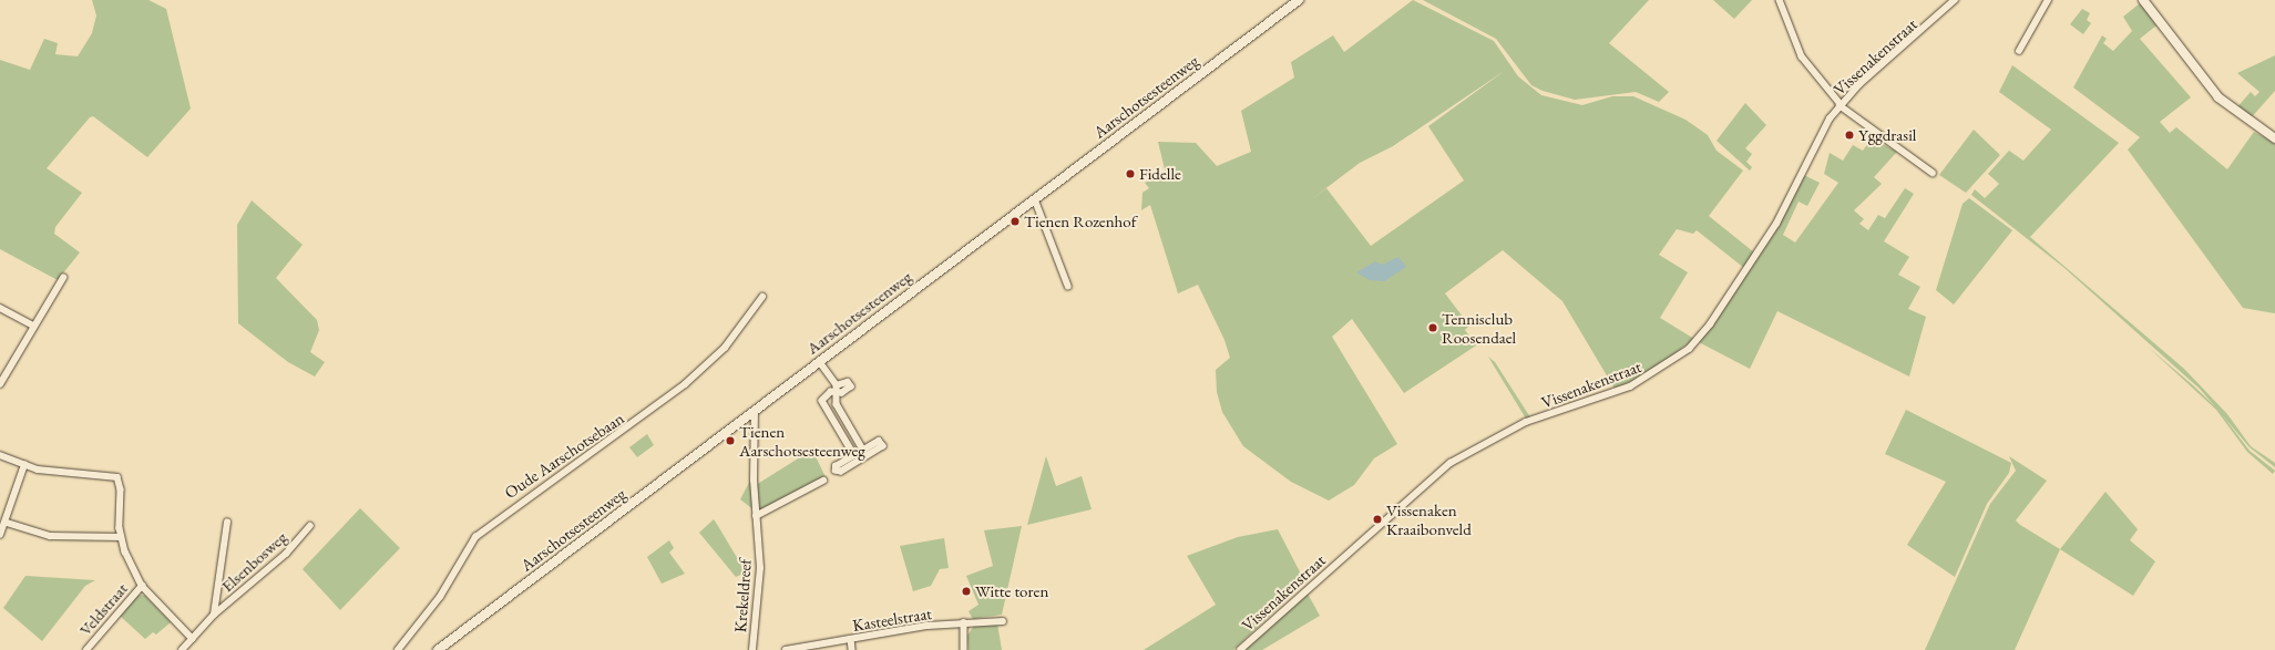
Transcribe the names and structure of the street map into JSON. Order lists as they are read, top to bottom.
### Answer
{
  "streets": {
    "main road": ["Aarschotsesteenweg"],
    "street": [
      "Vissenakenstraat",
      "Oude Aarschotsebaan",
      "Elsenbosweg",
      "Krekeldreef",
      "Veldstraat",
      "Kasteelstraat"
    ]
  },
  "crossings": [
    ["Aarschotsesteenweg", "Krekeldreef"]
  ],
  "places": [
    "Yggdrasil",
    "Fidelle",
    "Tienen Rozenhof",
    "Tennisclub Roosendael",
    "Tienen Aarschotsesteenweg",
    "Vissenaken Kraaibonveld",
    "Witte toren"
  ]
}
